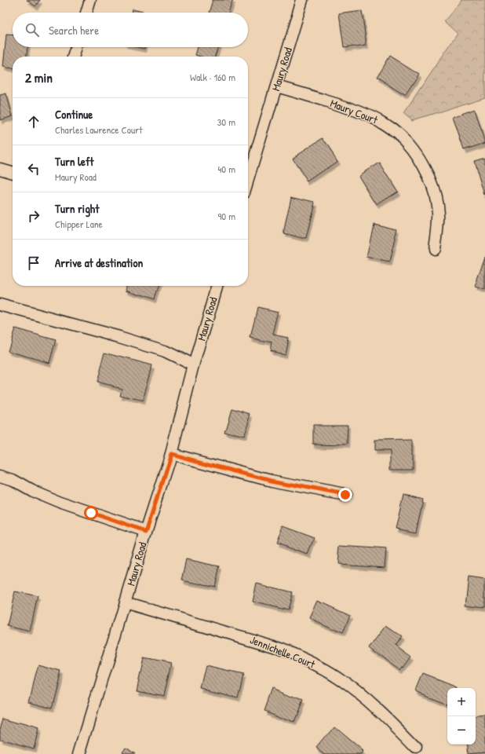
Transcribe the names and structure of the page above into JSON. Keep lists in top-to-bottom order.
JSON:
{
  "streets": {
    "street": ["Maury Road", "Maury Court", "Jennichelle Court"]
  },
  "crossings": [
    ["Maury Road", "Maury Court"],
    ["Maury Road", "Jennichelle Court"]
  ],
  "page": {
    "search": "Search here",
    "heading": ["2 min", "Walk · 160 m"],
    "list": [
      ["Continue", "Charles Lawrence Court", "30 m"],
      ["Turn left", "Maury Road", "40 m"],
      ["Turn right", "Chipper Lane", "90 m"],
      "Arrive at destination"
    ],
    "map_buttons": ["+", "−"]
  }
}
